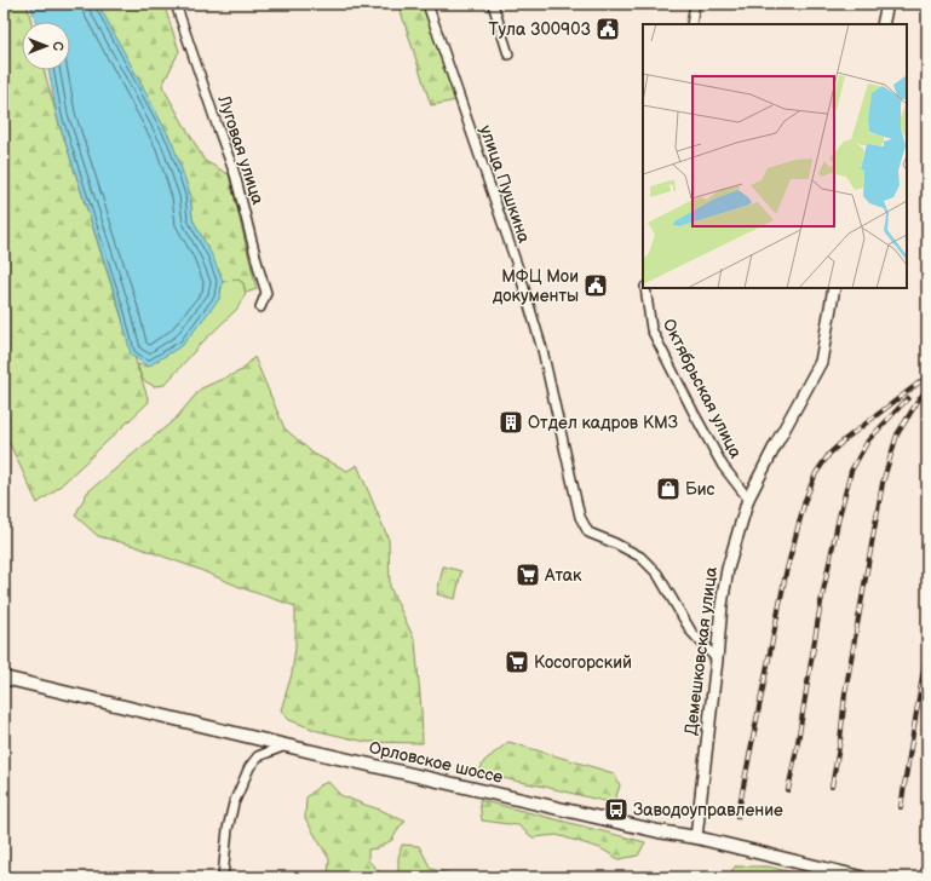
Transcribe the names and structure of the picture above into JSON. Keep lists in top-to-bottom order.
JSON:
{
  "streets": {
    "main road": ["Орловское шоссе"],
    "street": [
      "Луговая улица",
      "улица Пушкина",
      "Октябрьская улица",
      "Демешковская улица"
    ]
  },
  "crossings": [
    ["улица Пушкина", "Демешковская улица"],
    ["Октябрьская улица", "Демешковская улица"],
    ["Демешковская улица", "Орловское шоссе"]
  ],
  "places": {
    "public building": ["Тула 300903", "МФЦ Мои документы"],
    "building": ["Отдел кадров КМЗ"],
    "shop": ["Бис"],
    "supermarket": ["Атак", "Косогорский"],
    "bus stop": ["Заводоуправление"]
  },
  "north": "right"
}
